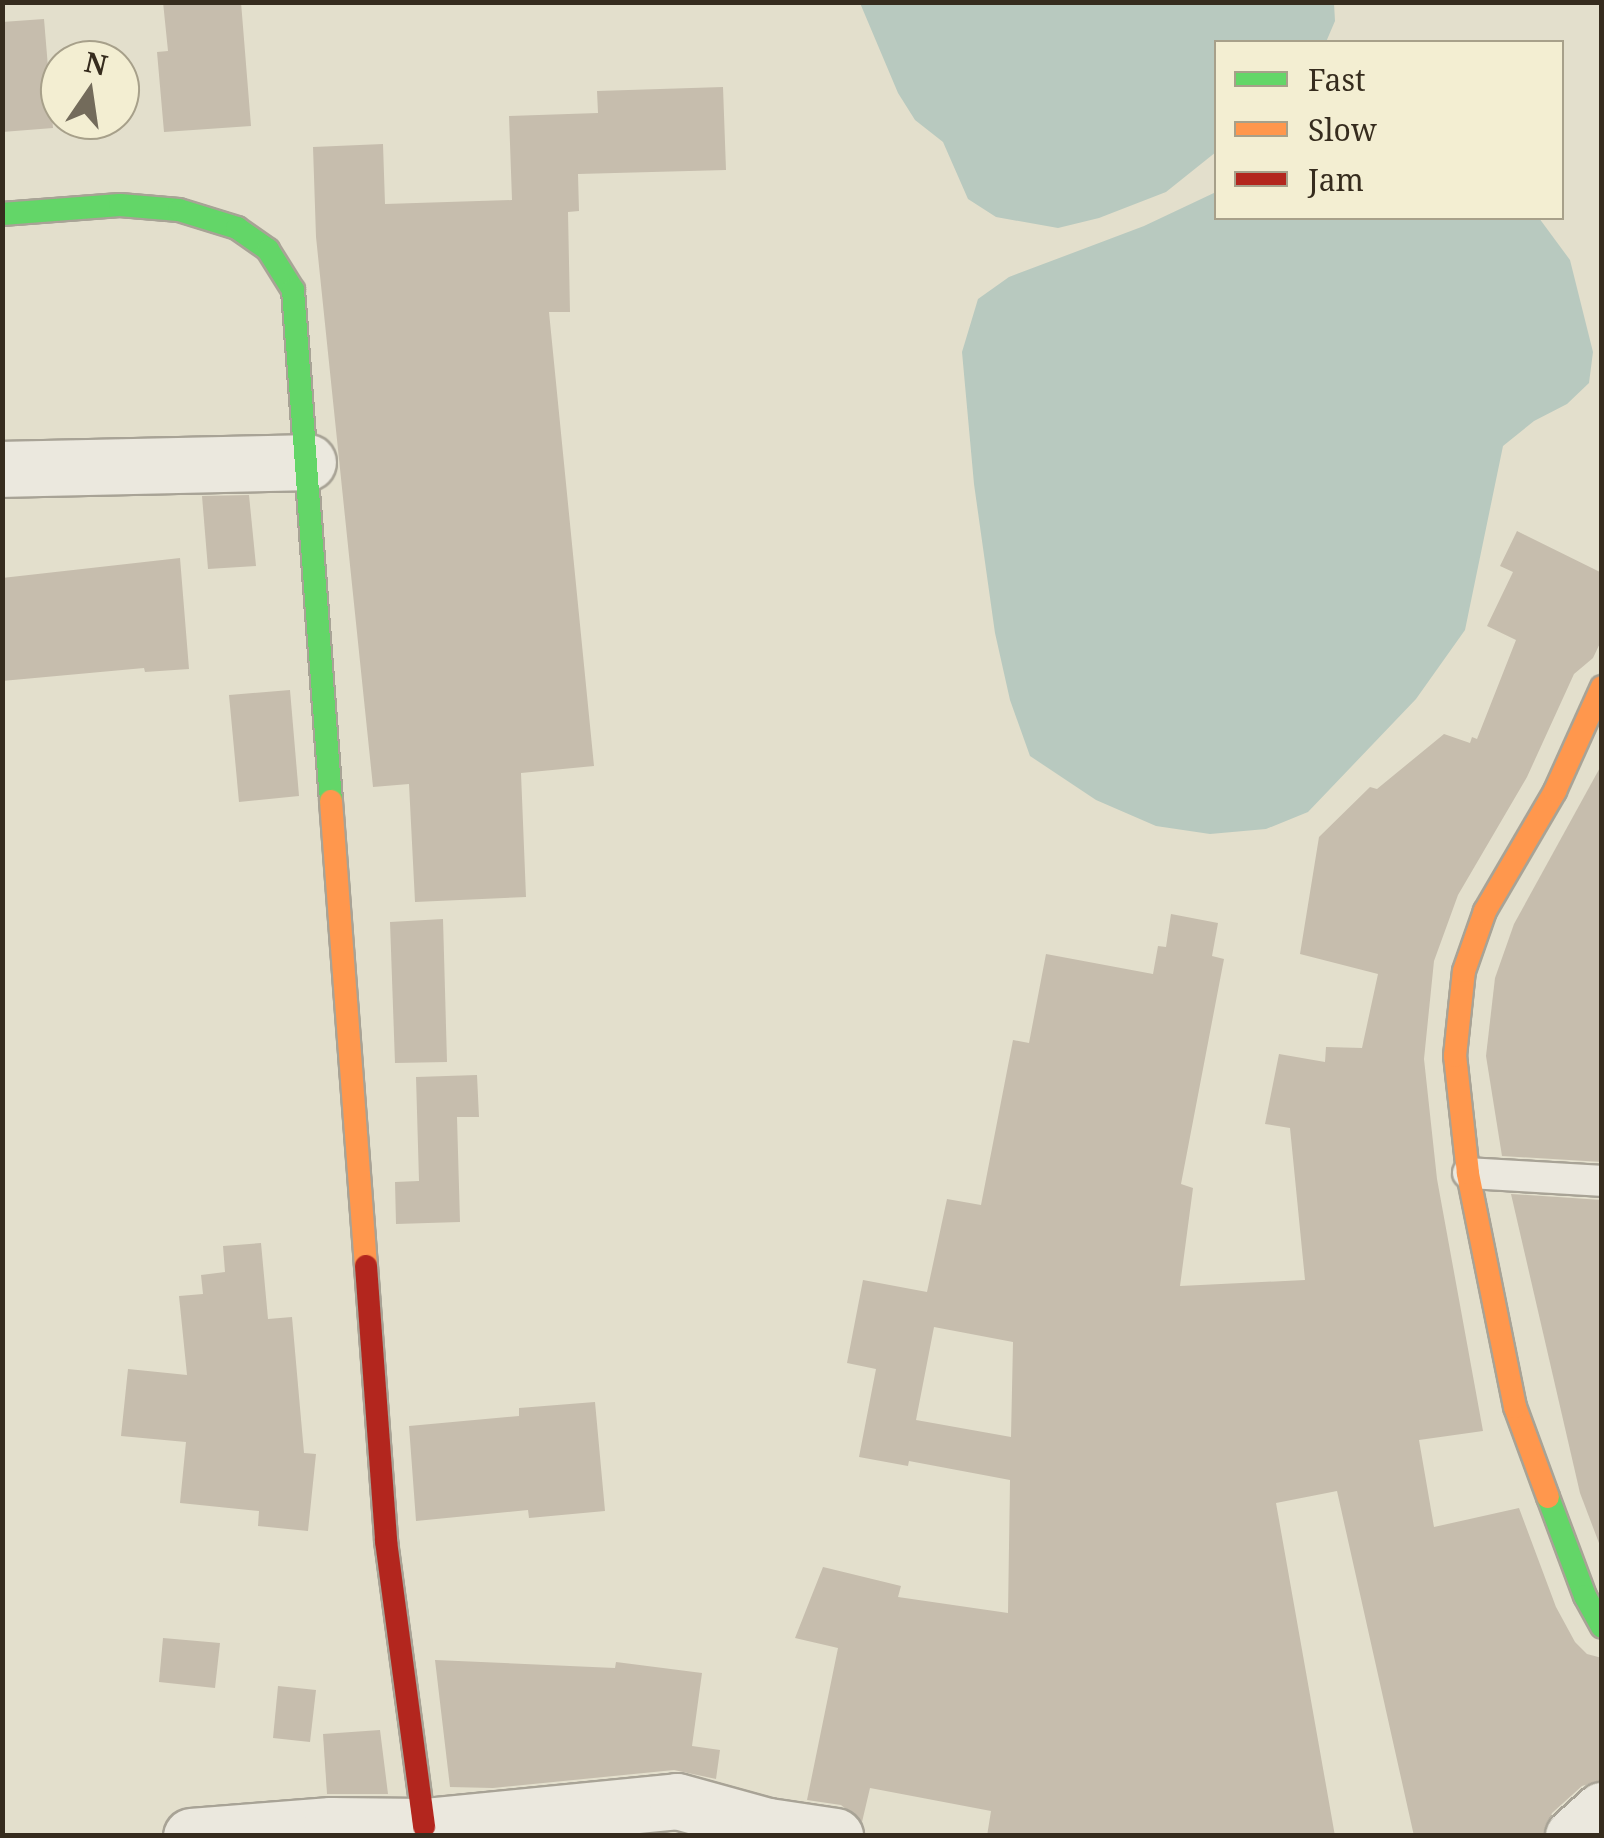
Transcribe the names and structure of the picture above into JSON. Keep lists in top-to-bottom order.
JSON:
{
  "legend": ["Fast", "Slow", "Jam"],
  "north": "top"
}
